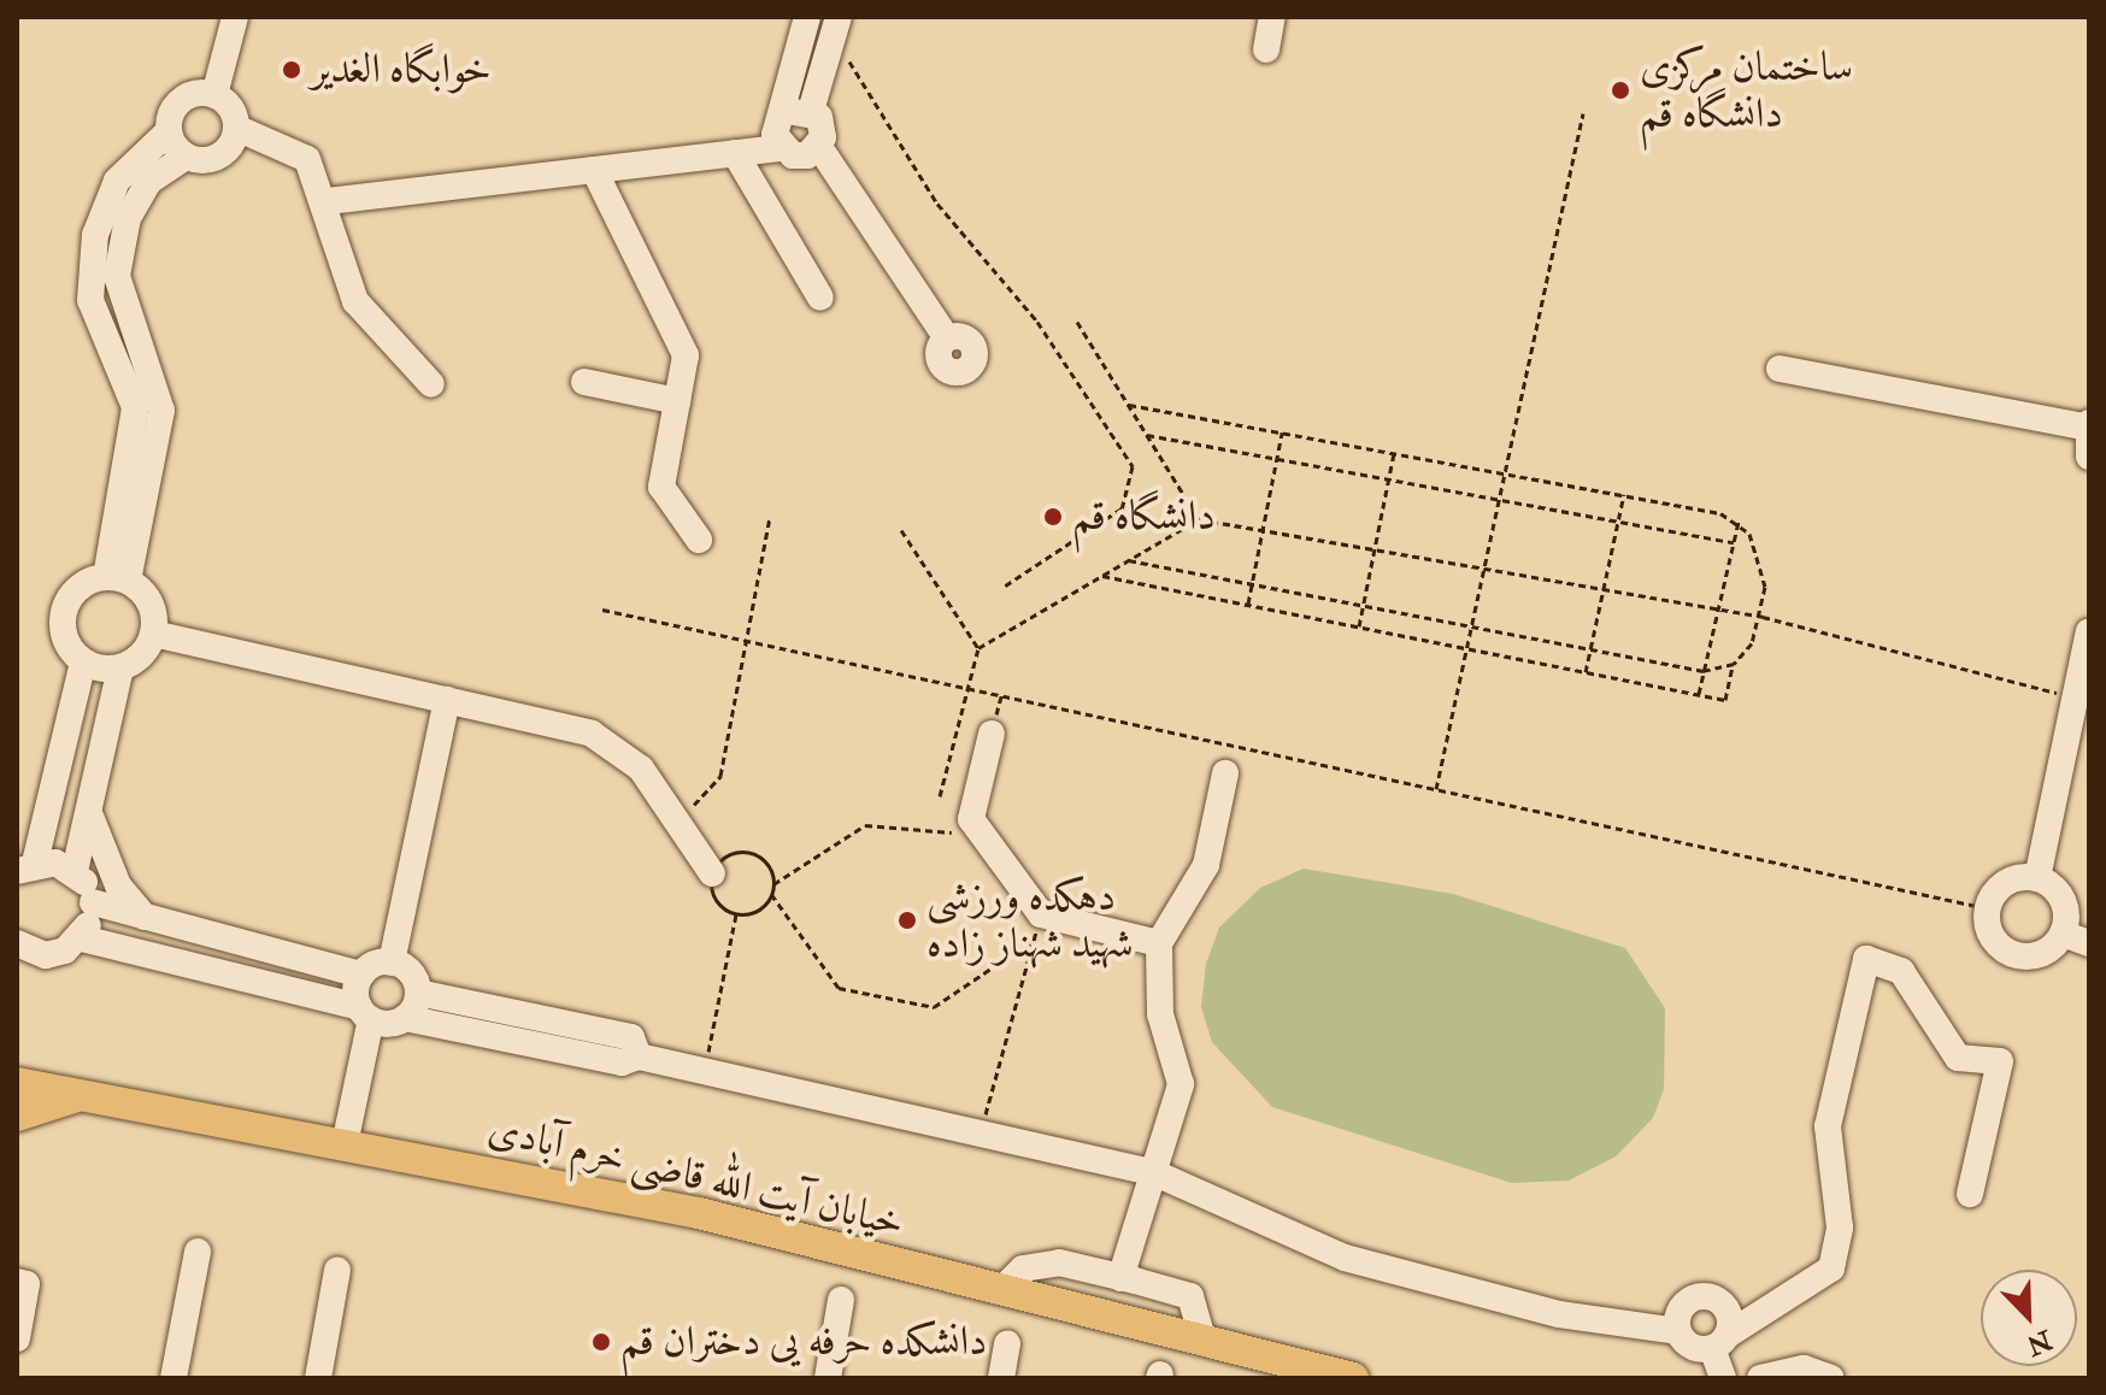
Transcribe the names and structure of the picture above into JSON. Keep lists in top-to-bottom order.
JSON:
{
  "streets": {
    "main road": ["خیابان آیت الله قاضی خرم آبادی"]
  },
  "places": [
    "خوابگاه الغدیر",
    "ساختمان مرکزی دانشگاه قم",
    "دانشگاه قم",
    "دهکده ورزشی شهید شهناز زاده",
    "دانشکده حرفه یی دختران قم"
  ],
  "north": "bottom right"
}
